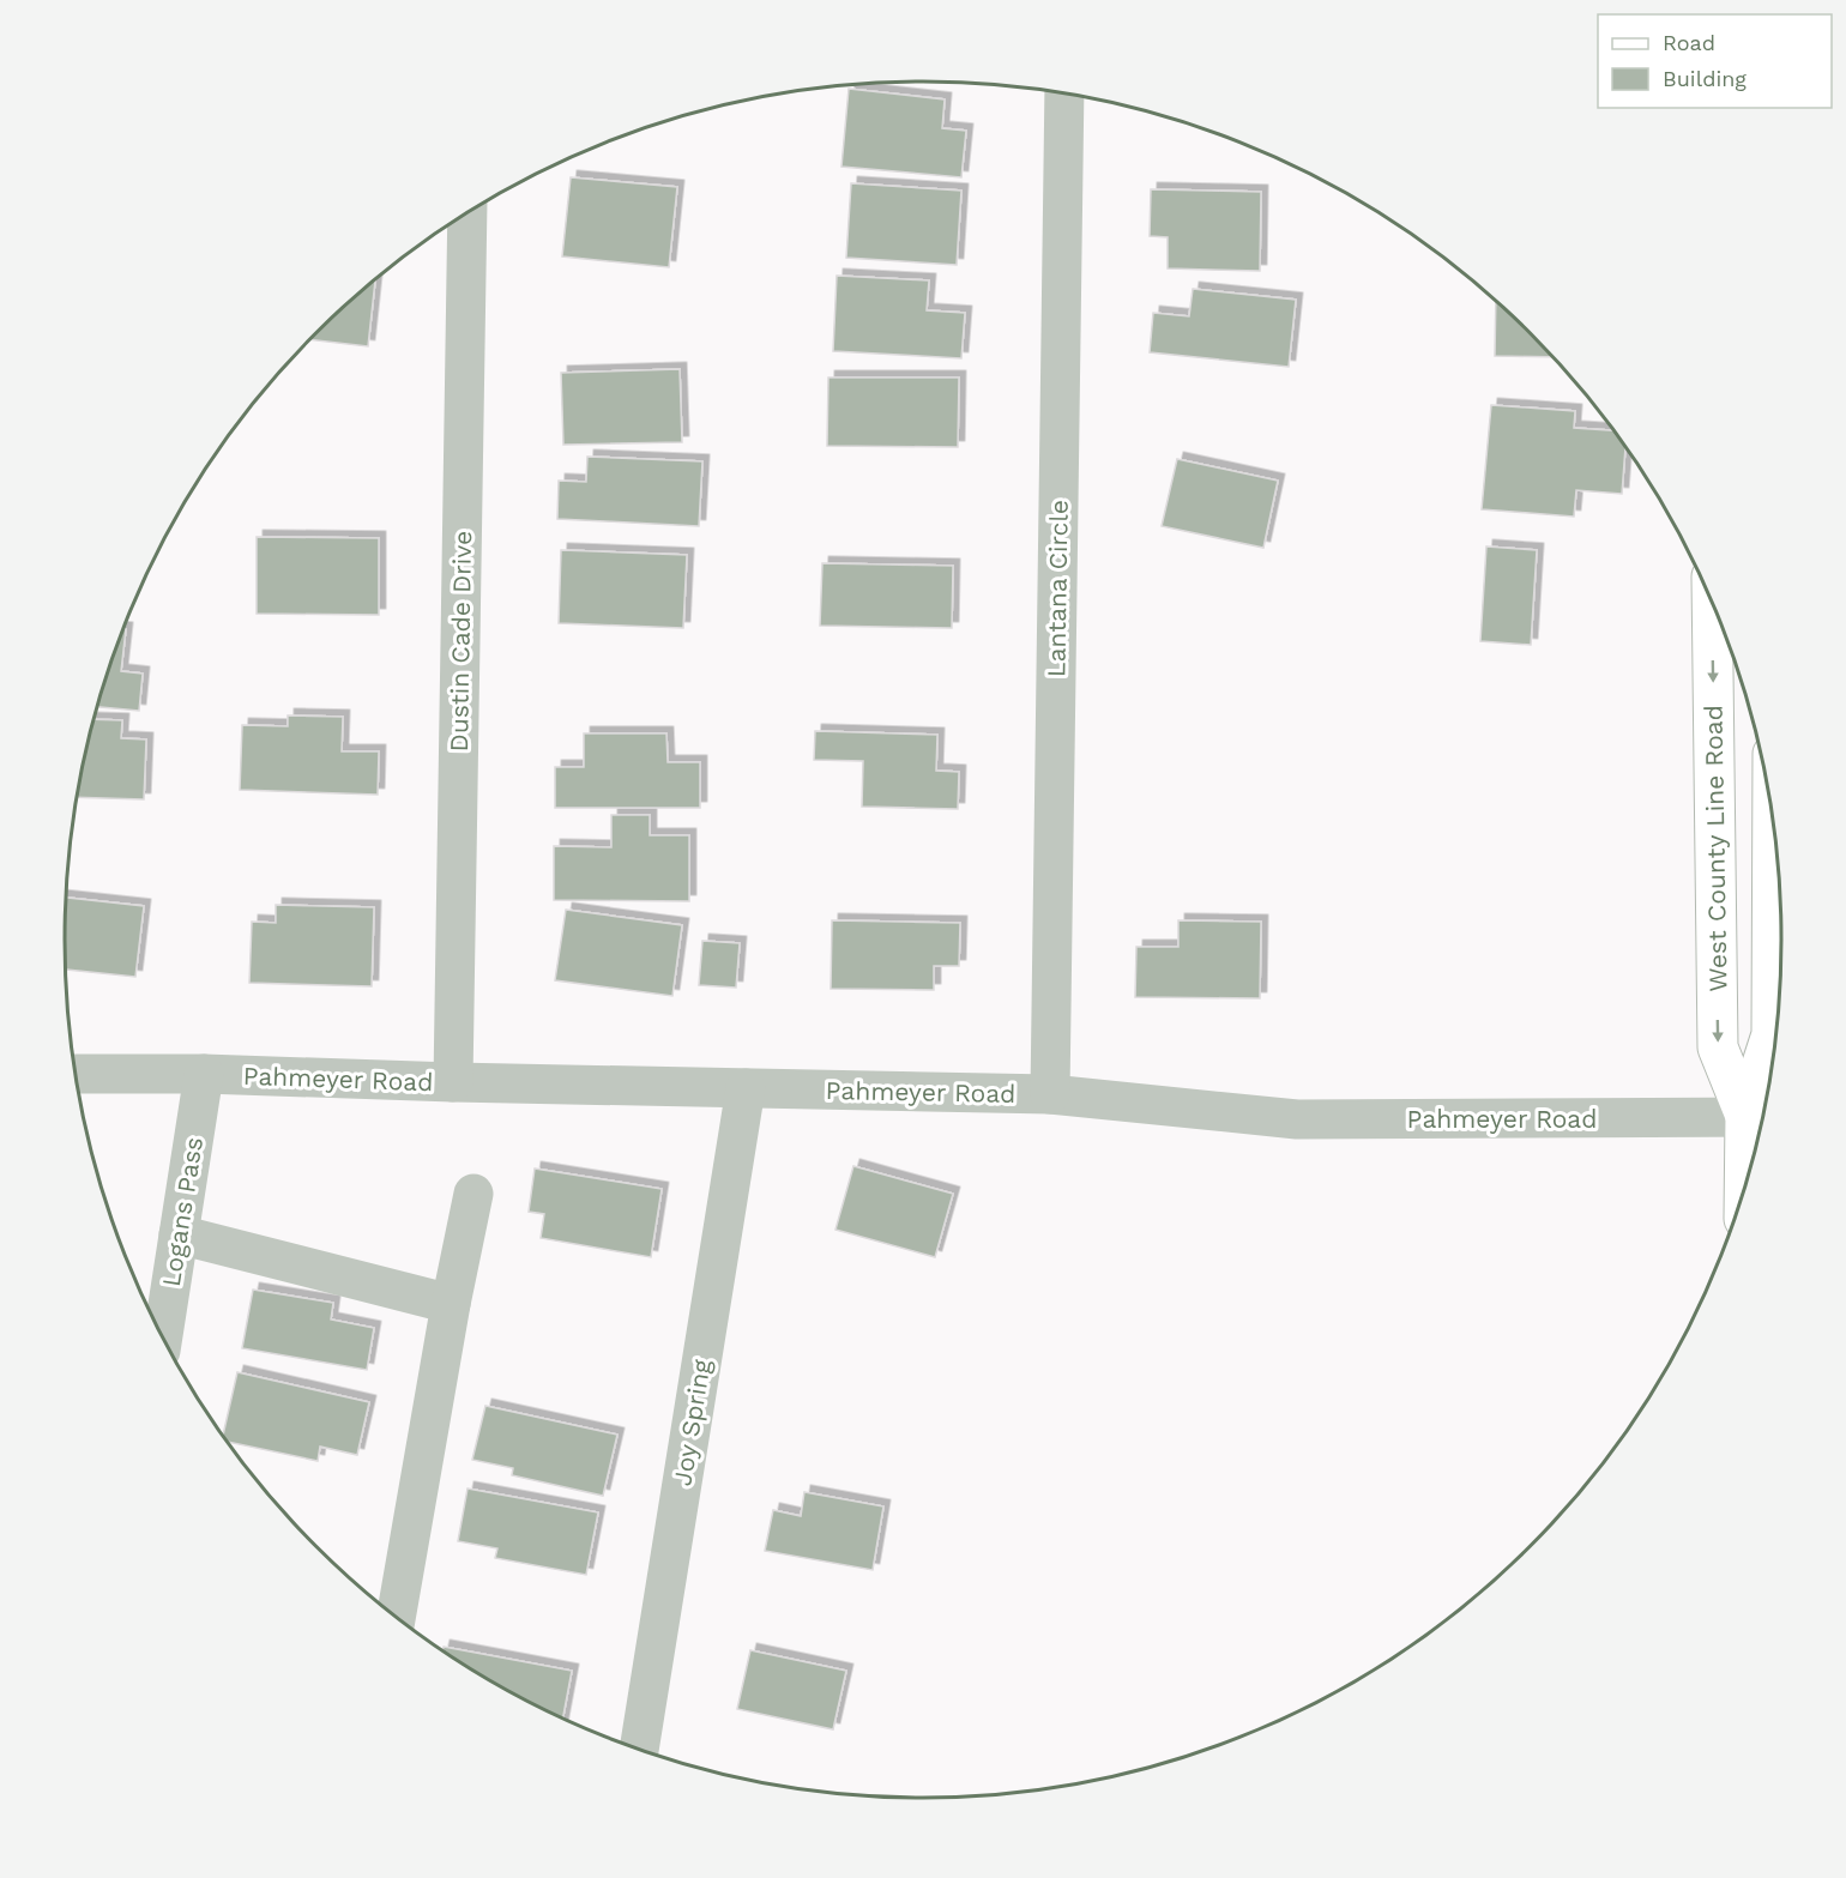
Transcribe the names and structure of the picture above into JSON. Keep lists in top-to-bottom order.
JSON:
{
  "streets": {
    "main road": ["West County Line Road"],
    "street": [
      "Lantana Circle",
      "Dustin Cade Drive",
      "Pahmeyer Road",
      "Logans Pass",
      "Joy Spring"
    ]
  },
  "crossings": [
    ["Lantana Circle", "Pahmeyer Road"],
    ["Dustin Cade Drive", "Pahmeyer Road"],
    ["West County Line Road", "Pahmeyer Road"],
    ["Pahmeyer Road", "Logans Pass"],
    ["Pahmeyer Road", "Joy Spring"]
  ],
  "legend": ["Road", "Building"]
}
